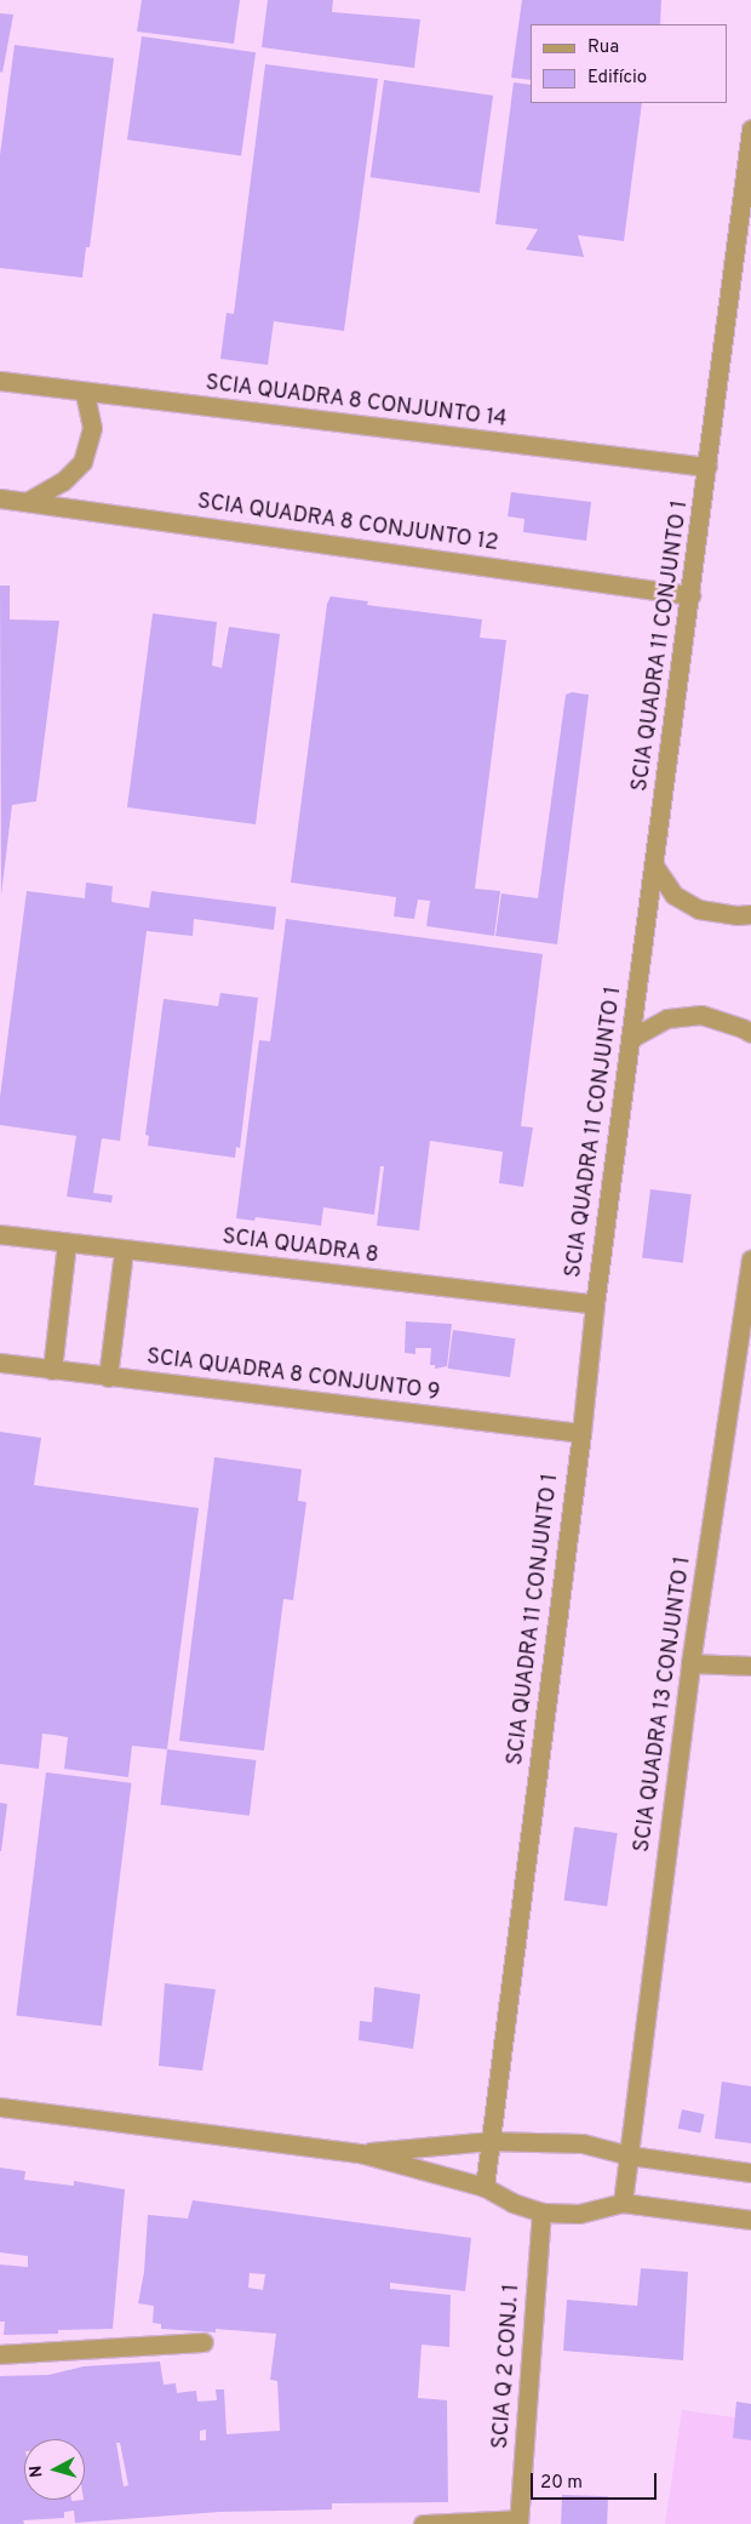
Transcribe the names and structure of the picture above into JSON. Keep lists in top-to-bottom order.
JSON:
{
  "streets": {
    "street": [
      "SCIA QUADRA 8 CONJUNTO 14",
      "SCIA QUADRA 8 CONJUNTO 12",
      "SCIA QUADRA 11 CONJUNTO 1",
      "SCIA QUADRA 8",
      "SCIA QUADRA 8 CONJUNTO 9",
      "SCIA QUADRA 13 CONJUNTO 1",
      "SCIA Q 2 CONJ. 1"
    ]
  },
  "crossings": [
    ["SCIA QUADRA 8 CONJUNTO 14", "SCIA QUADRA 11 CONJUNTO 1"],
    ["SCIA QUADRA 8 CONJUNTO 12", "SCIA QUADRA 11 CONJUNTO 1"],
    ["SCIA QUADRA 11 CONJUNTO 1", "SCIA QUADRA 8"],
    ["SCIA QUADRA 11 CONJUNTO 1", "SCIA QUADRA 8 CONJUNTO 9"]
  ],
  "legend": ["Rua", "Edifício"],
  "scale_bar": "20 m",
  "north": "left"
}
